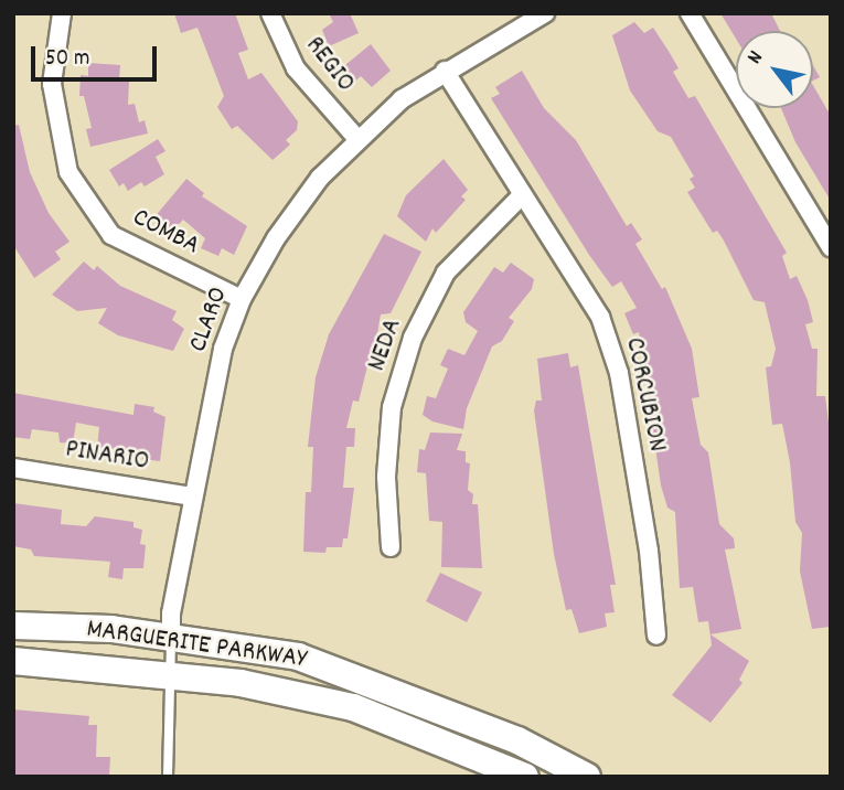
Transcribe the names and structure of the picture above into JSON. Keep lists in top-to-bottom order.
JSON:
{
  "streets": {
    "main road": ["MARGUERITE PARKWAY"],
    "street": [
      "REGIO",
      "COMBA",
      "CLARO",
      "NEDA",
      "CORCUBION",
      "PINARIO"
    ]
  },
  "crossings": [
    ["REGIO", "CLARO"],
    ["COMBA", "CLARO"],
    ["CLARO", "CORCUBION"],
    ["CLARO", "PINARIO"],
    ["CLARO", "MARGUERITE PARKWAY"],
    ["NEDA", "CORCUBION"]
  ],
  "scale_bar": "50 m",
  "north": "top left"
}
